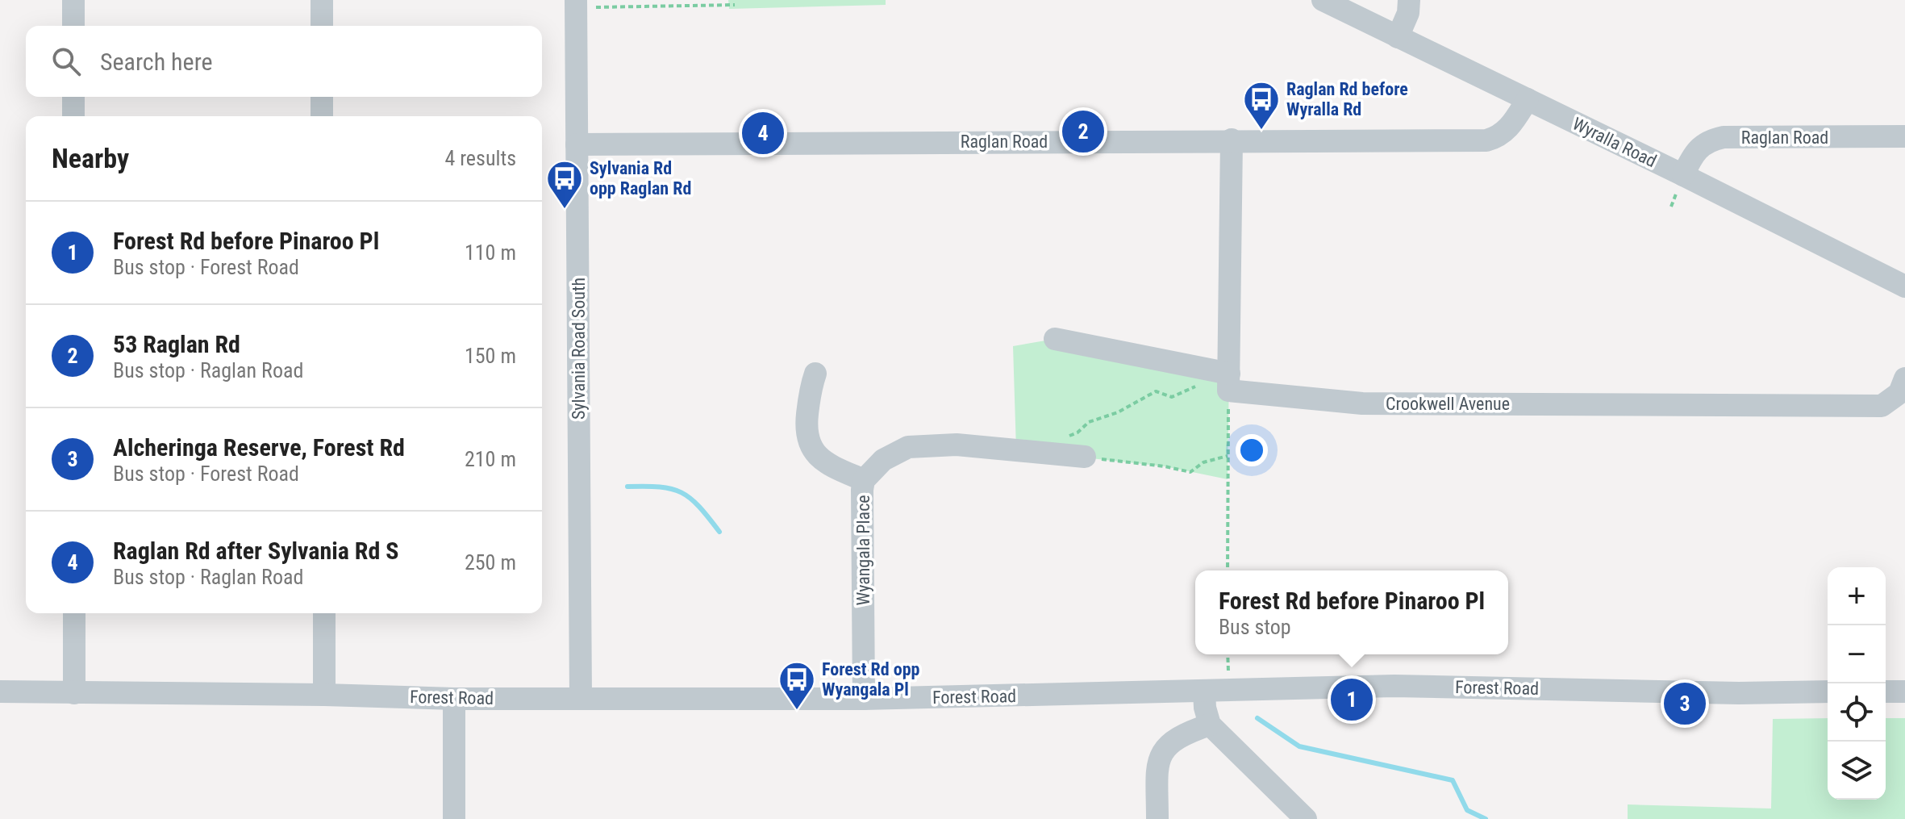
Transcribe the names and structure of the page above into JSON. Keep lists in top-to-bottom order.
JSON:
{
  "streets": {
    "street": [
      "Raglan Road",
      "Wyralla Road",
      "Sylvania Road South",
      "Crookwell Avenue",
      "Wyangala Place",
      "Forest Road"
    ]
  },
  "crossings": [
    ["Raglan Road", "Wyralla Road"],
    ["Raglan Road", "Sylvania Road South"],
    ["Sylvania Road South", "Forest Road"],
    ["Wyangala Place", "Forest Road"]
  ],
  "places": {
    "bus stop": ["Raglan Rd before Wyralla Rd", "Sylvania Rd opp Raglan Rd", "Forest Rd opp Wyangala Pl"]
  },
  "page": {
    "search": "Search here",
    "pins": [
      "2",
      "4",
      "1",
      "3"
    ],
    "heading": ["Nearby", "4 results"],
    "list": [
      {
        "mark": "1",
        "name": "Forest Rd before Pinaroo Pl",
        "note": "Bus stop · Forest Road",
        "value": "110 m"
      },
      {
        "mark": "2",
        "name": "53 Raglan Rd",
        "note": "Bus stop · Raglan Road",
        "value": "150 m"
      },
      {
        "mark": "3",
        "name": "Alcheringa Reserve, Forest Rd",
        "note": "Bus stop · Forest Road",
        "value": "210 m"
      },
      {
        "mark": "4",
        "name": "Raglan Rd after Sylvania Rd S",
        "note": "Bus stop · Raglan Road",
        "value": "250 m"
      }
    ],
    "map_buttons": ["+", "−"],
    "popup": ["Forest Rd before Pinaroo Pl", "Bus stop"]
  }
}
